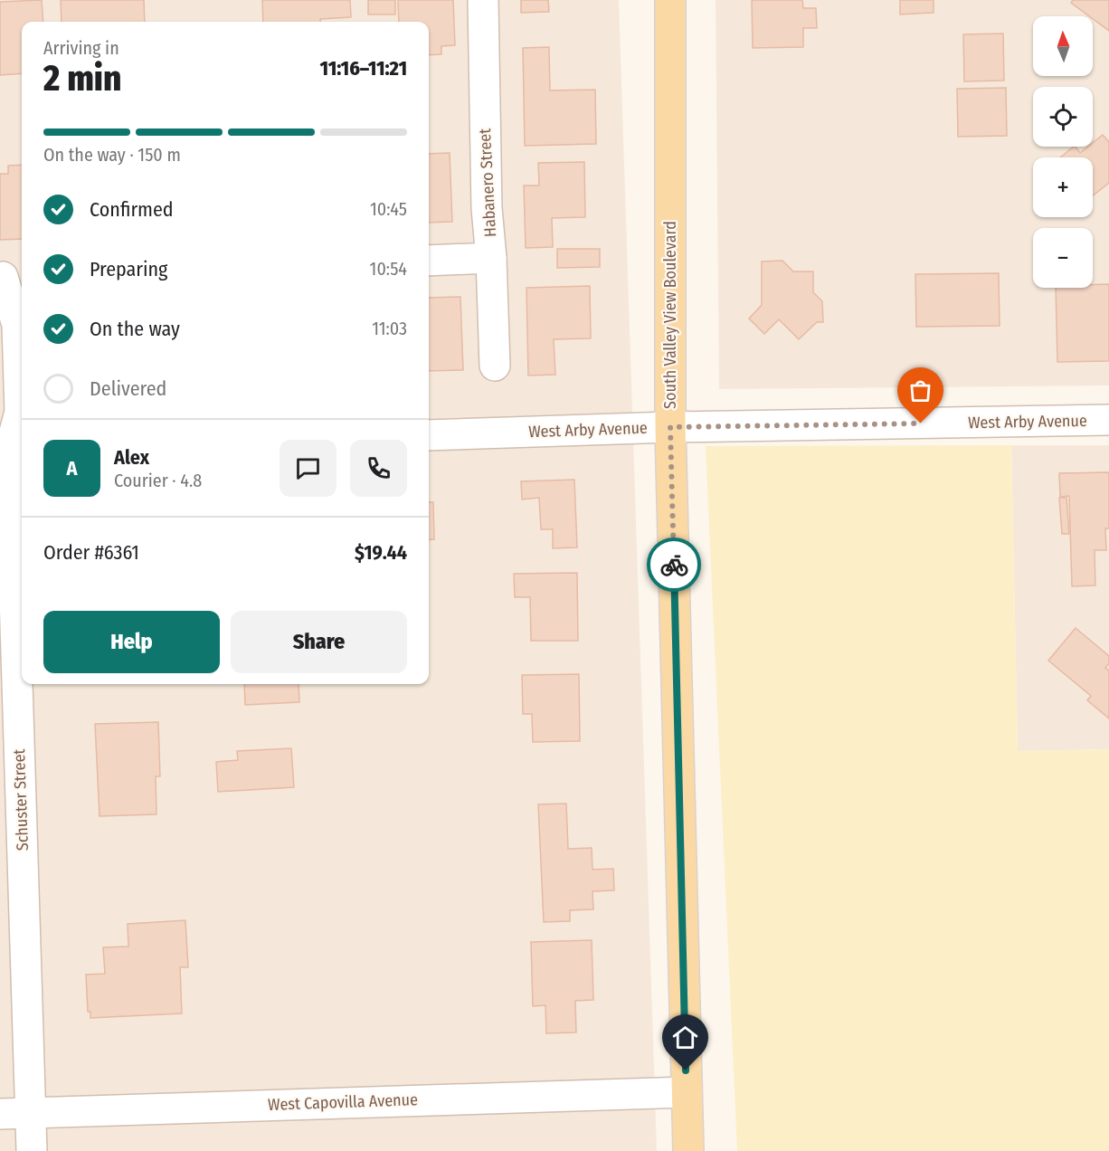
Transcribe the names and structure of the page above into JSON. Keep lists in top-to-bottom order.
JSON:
{
  "streets": {
    "main road": ["South Valley View Boulevard"],
    "street": [
      "Habanero Street",
      "West Arby Avenue",
      "Schuster Street",
      "West Capovilla Avenue"
    ]
  },
  "crossings": [
    ["South Valley View Boulevard", "West Arby Avenue"],
    ["South Valley View Boulevard", "West Capovilla Avenue"],
    ["Schuster Street", "West Capovilla Avenue"]
  ],
  "north": "top",
  "page": {
    "map_buttons": ["+", "−"],
    "heading": ["2 min", "Arriving in", "11:16–11:21"],
    "panel": [
      "Alex",
      "Courier · 4.8",
      "Order #6361",
      "$19.44"
    ],
    "bar": "On the way · 150 m",
    "list": [
      ["Confirmed", "10:45"],
      ["Preparing", "10:54"],
      ["On the way", "11:03"],
      "Delivered"
    ],
    "round": "A",
    "buttons": ["Help", "Share"]
  }
}
